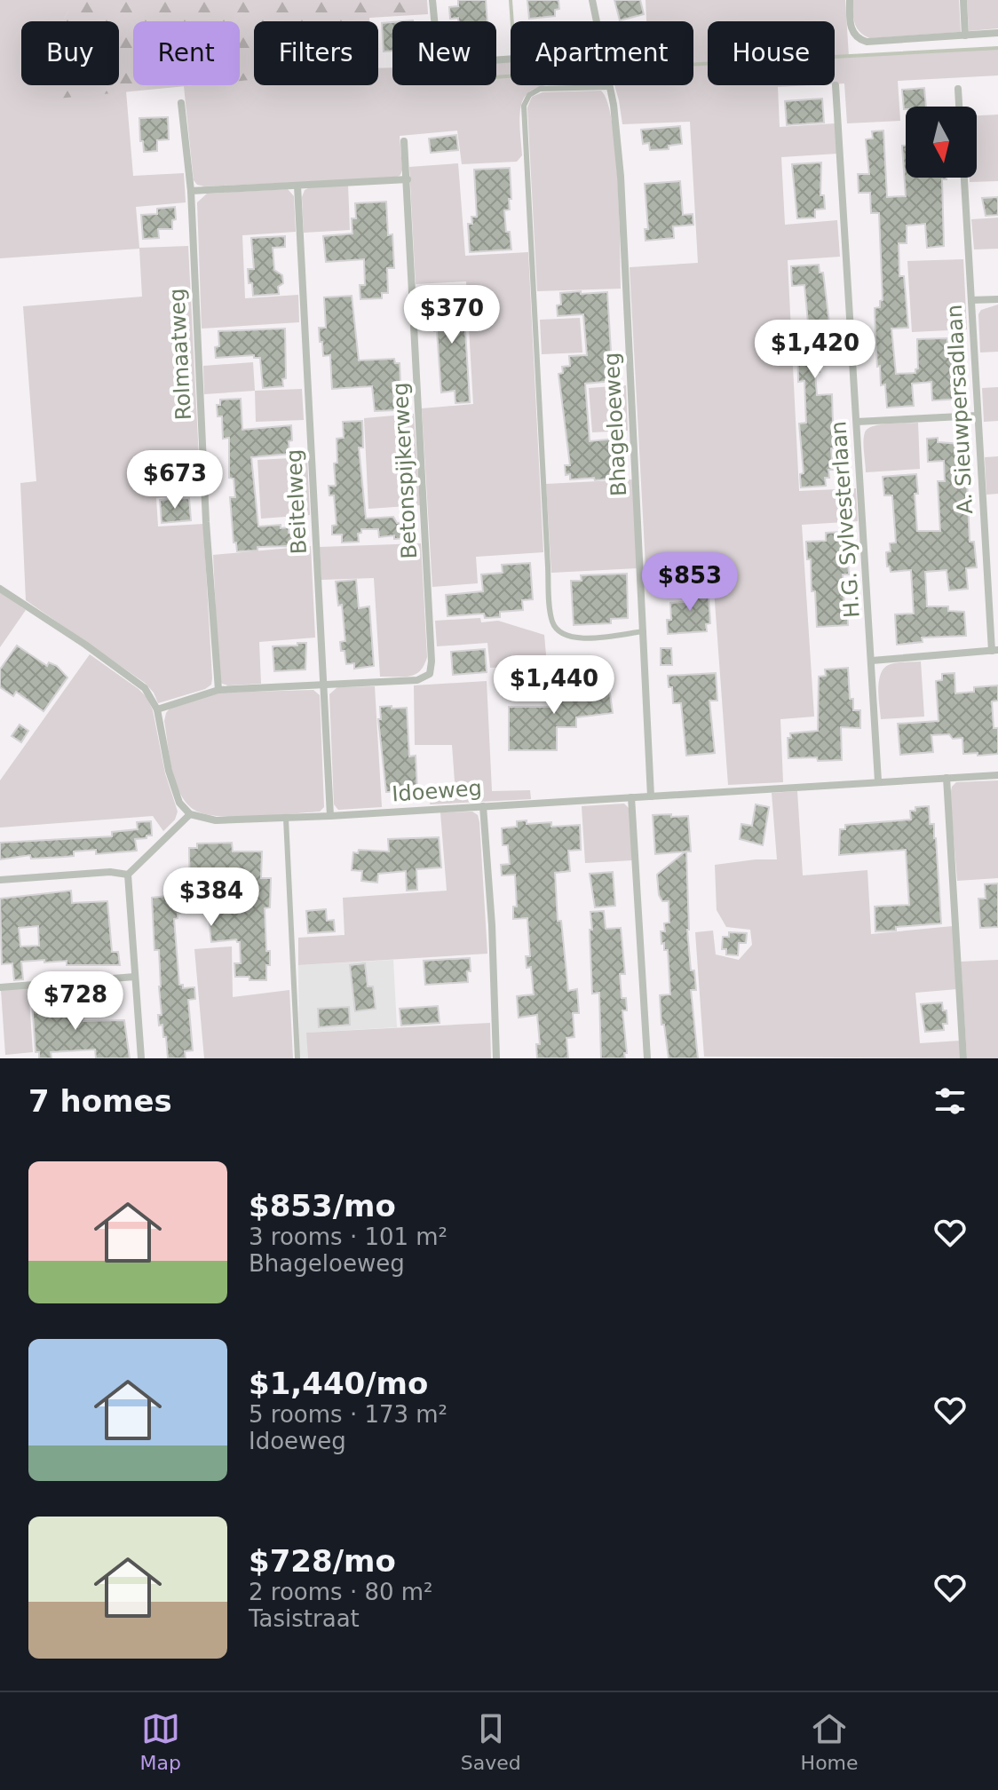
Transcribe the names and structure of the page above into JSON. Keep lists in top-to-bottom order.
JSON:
{
  "streets": {
    "street": [
      "Rolmaatweg",
      "A. Sieuwpersadlaan",
      "Bhageloeweg",
      "Betonspijkerweg",
      "Beitelweg",
      "H.G. Sylvesterlaan",
      "Idoeweg"
    ]
  },
  "crossings": [
    ["Bhageloeweg", "Idoeweg"],
    ["Betonspijkerweg", "Beitelweg"],
    ["Beitelweg", "Idoeweg"],
    ["H.G. Sylvesterlaan", "Idoeweg"]
  ],
  "north": "bottom",
  "page": {
    "chip": [
      "Buy",
      "Rent",
      "Filters",
      "New",
      "Apartment",
      "House"
    ],
    "price": [
      "$370",
      "$1,420",
      "$673",
      "$853",
      "$1,440",
      "$384",
      "$728"
    ],
    "heading": "7 homes",
    "list": [
      {
        "name": "$853/mo",
        "note": "3 rooms · 101 m² · Bhageloeweg"
      },
      {
        "name": "$1,440/mo",
        "note": "5 rooms · 173 m² · Idoeweg"
      },
      {
        "name": "$728/mo",
        "note": "2 rooms · 80 m² · Tasistraat"
      }
    ],
    "tabs": ["Map", "Saved", "Home"]
  }
}
